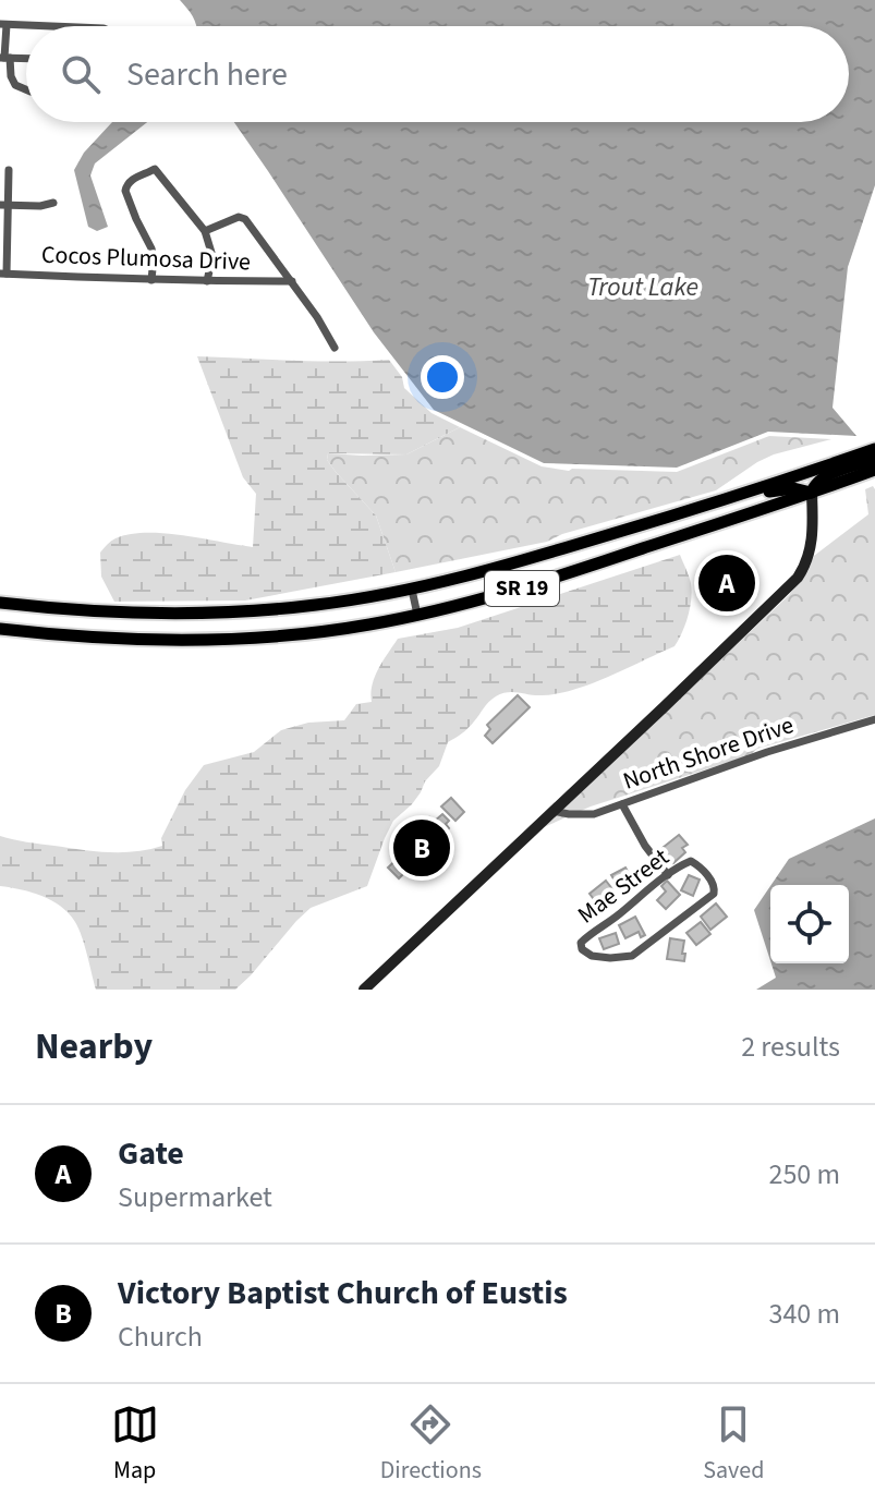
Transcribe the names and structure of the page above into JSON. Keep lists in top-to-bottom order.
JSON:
{
  "streets": {
    "main road": ["SR 19"],
    "street": ["Cocos Plumosa Drive", "North Shore Drive", "Mae Street"]
  },
  "water": ["Trout Lake"],
  "page": {
    "search": "Search here",
    "pins": ["A", "B"],
    "heading": ["Nearby", "2 results"],
    "list": [
      {
        "mark": "A",
        "name": "Gate",
        "note": "Supermarket",
        "value": "250 m"
      },
      {
        "mark": "B",
        "name": "Victory Baptist Church of Eustis",
        "note": "Church",
        "value": "340 m"
      }
    ],
    "nav": ["Map", "Directions", "Saved"]
  }
}
